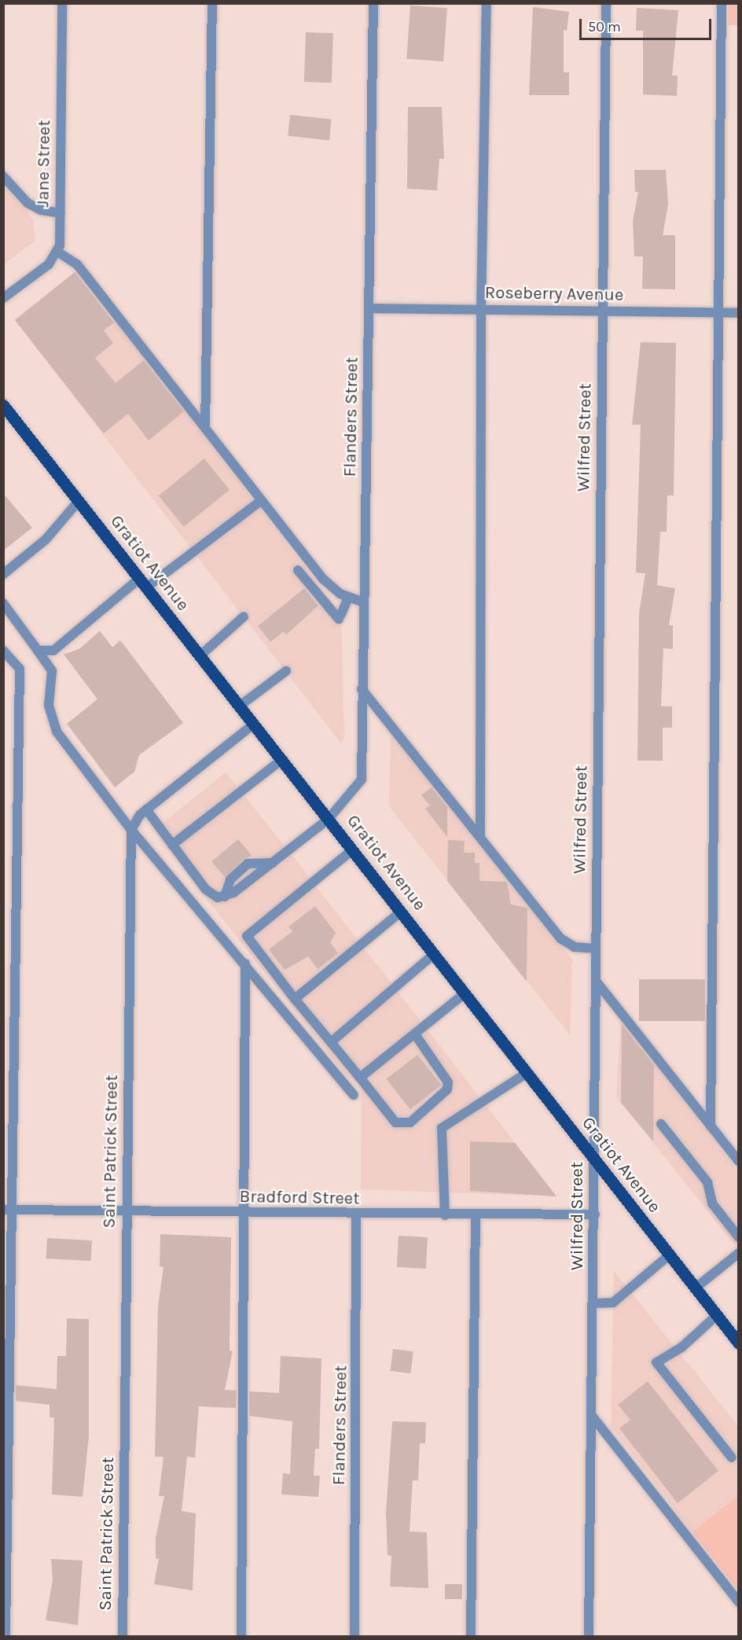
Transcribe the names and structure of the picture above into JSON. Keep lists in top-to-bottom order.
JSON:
{
  "streets": {
    "main road": ["Gratiot Avenue"],
    "street": [
      "Jane Street",
      "Roseberry Avenue",
      "Flanders Street",
      "Wilfred Street",
      "Saint Patrick Street",
      "Bradford Street"
    ]
  },
  "crossings": [
    ["Roseberry Avenue", "Flanders Street"],
    ["Roseberry Avenue", "Wilfred Street"],
    ["Flanders Street", "Gratiot Avenue"],
    ["Flanders Street", "Bradford Street"],
    ["Wilfred Street", "Gratiot Avenue"],
    ["Wilfred Street", "Bradford Street"],
    ["Saint Patrick Street", "Bradford Street"]
  ],
  "scale_bar": "50 m"
}
